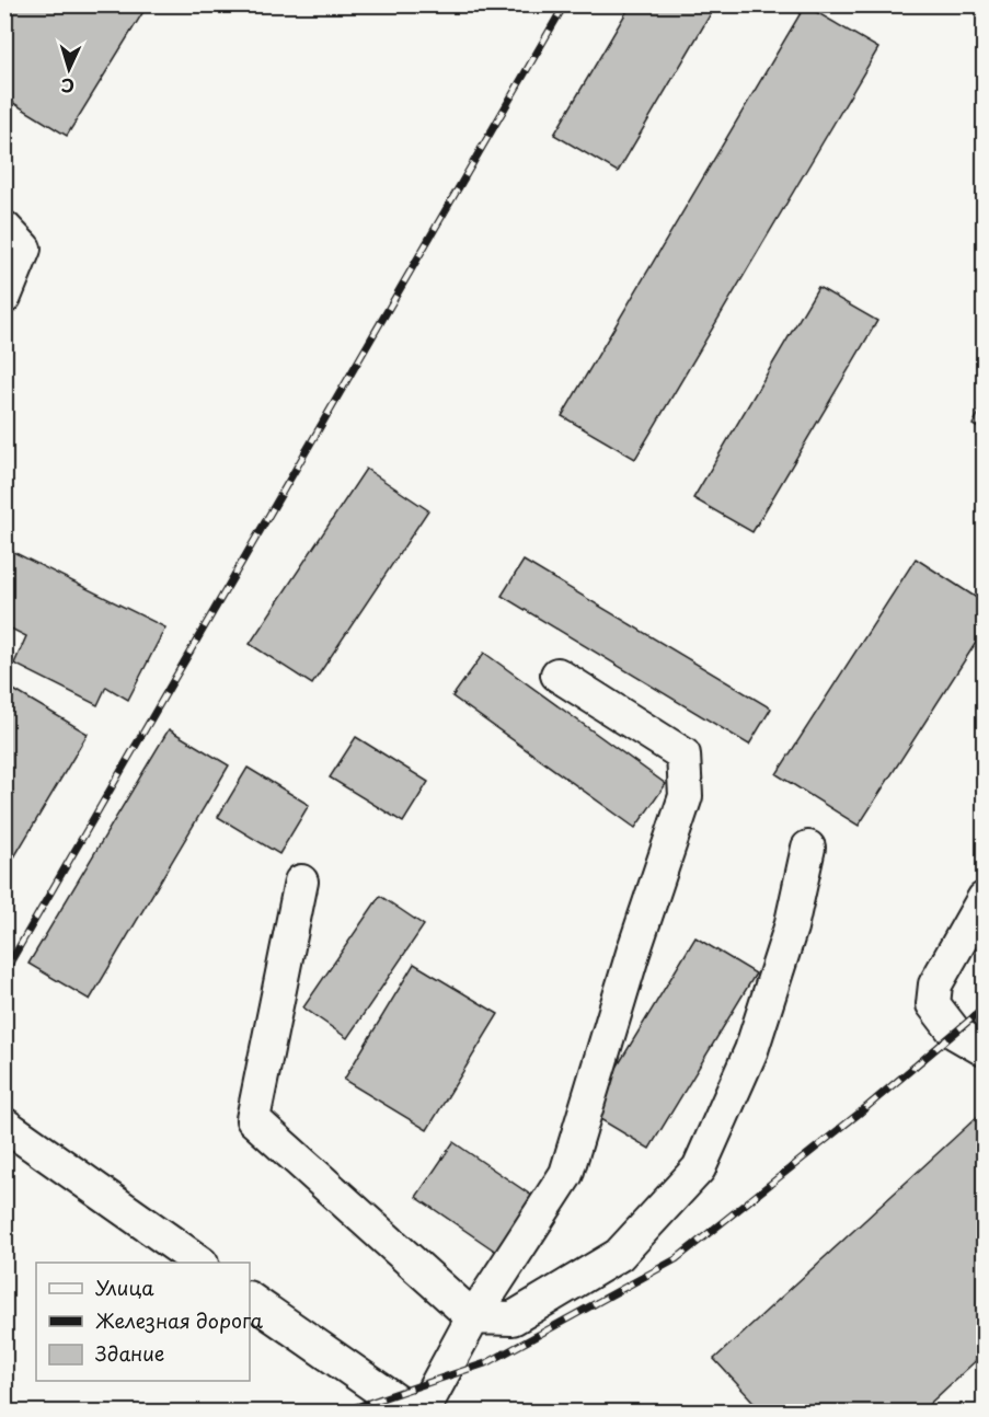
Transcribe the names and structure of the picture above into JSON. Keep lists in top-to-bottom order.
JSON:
{
  "legend": ["Улица", "Железная дорога", "Здание"],
  "north": "bottom"
}
